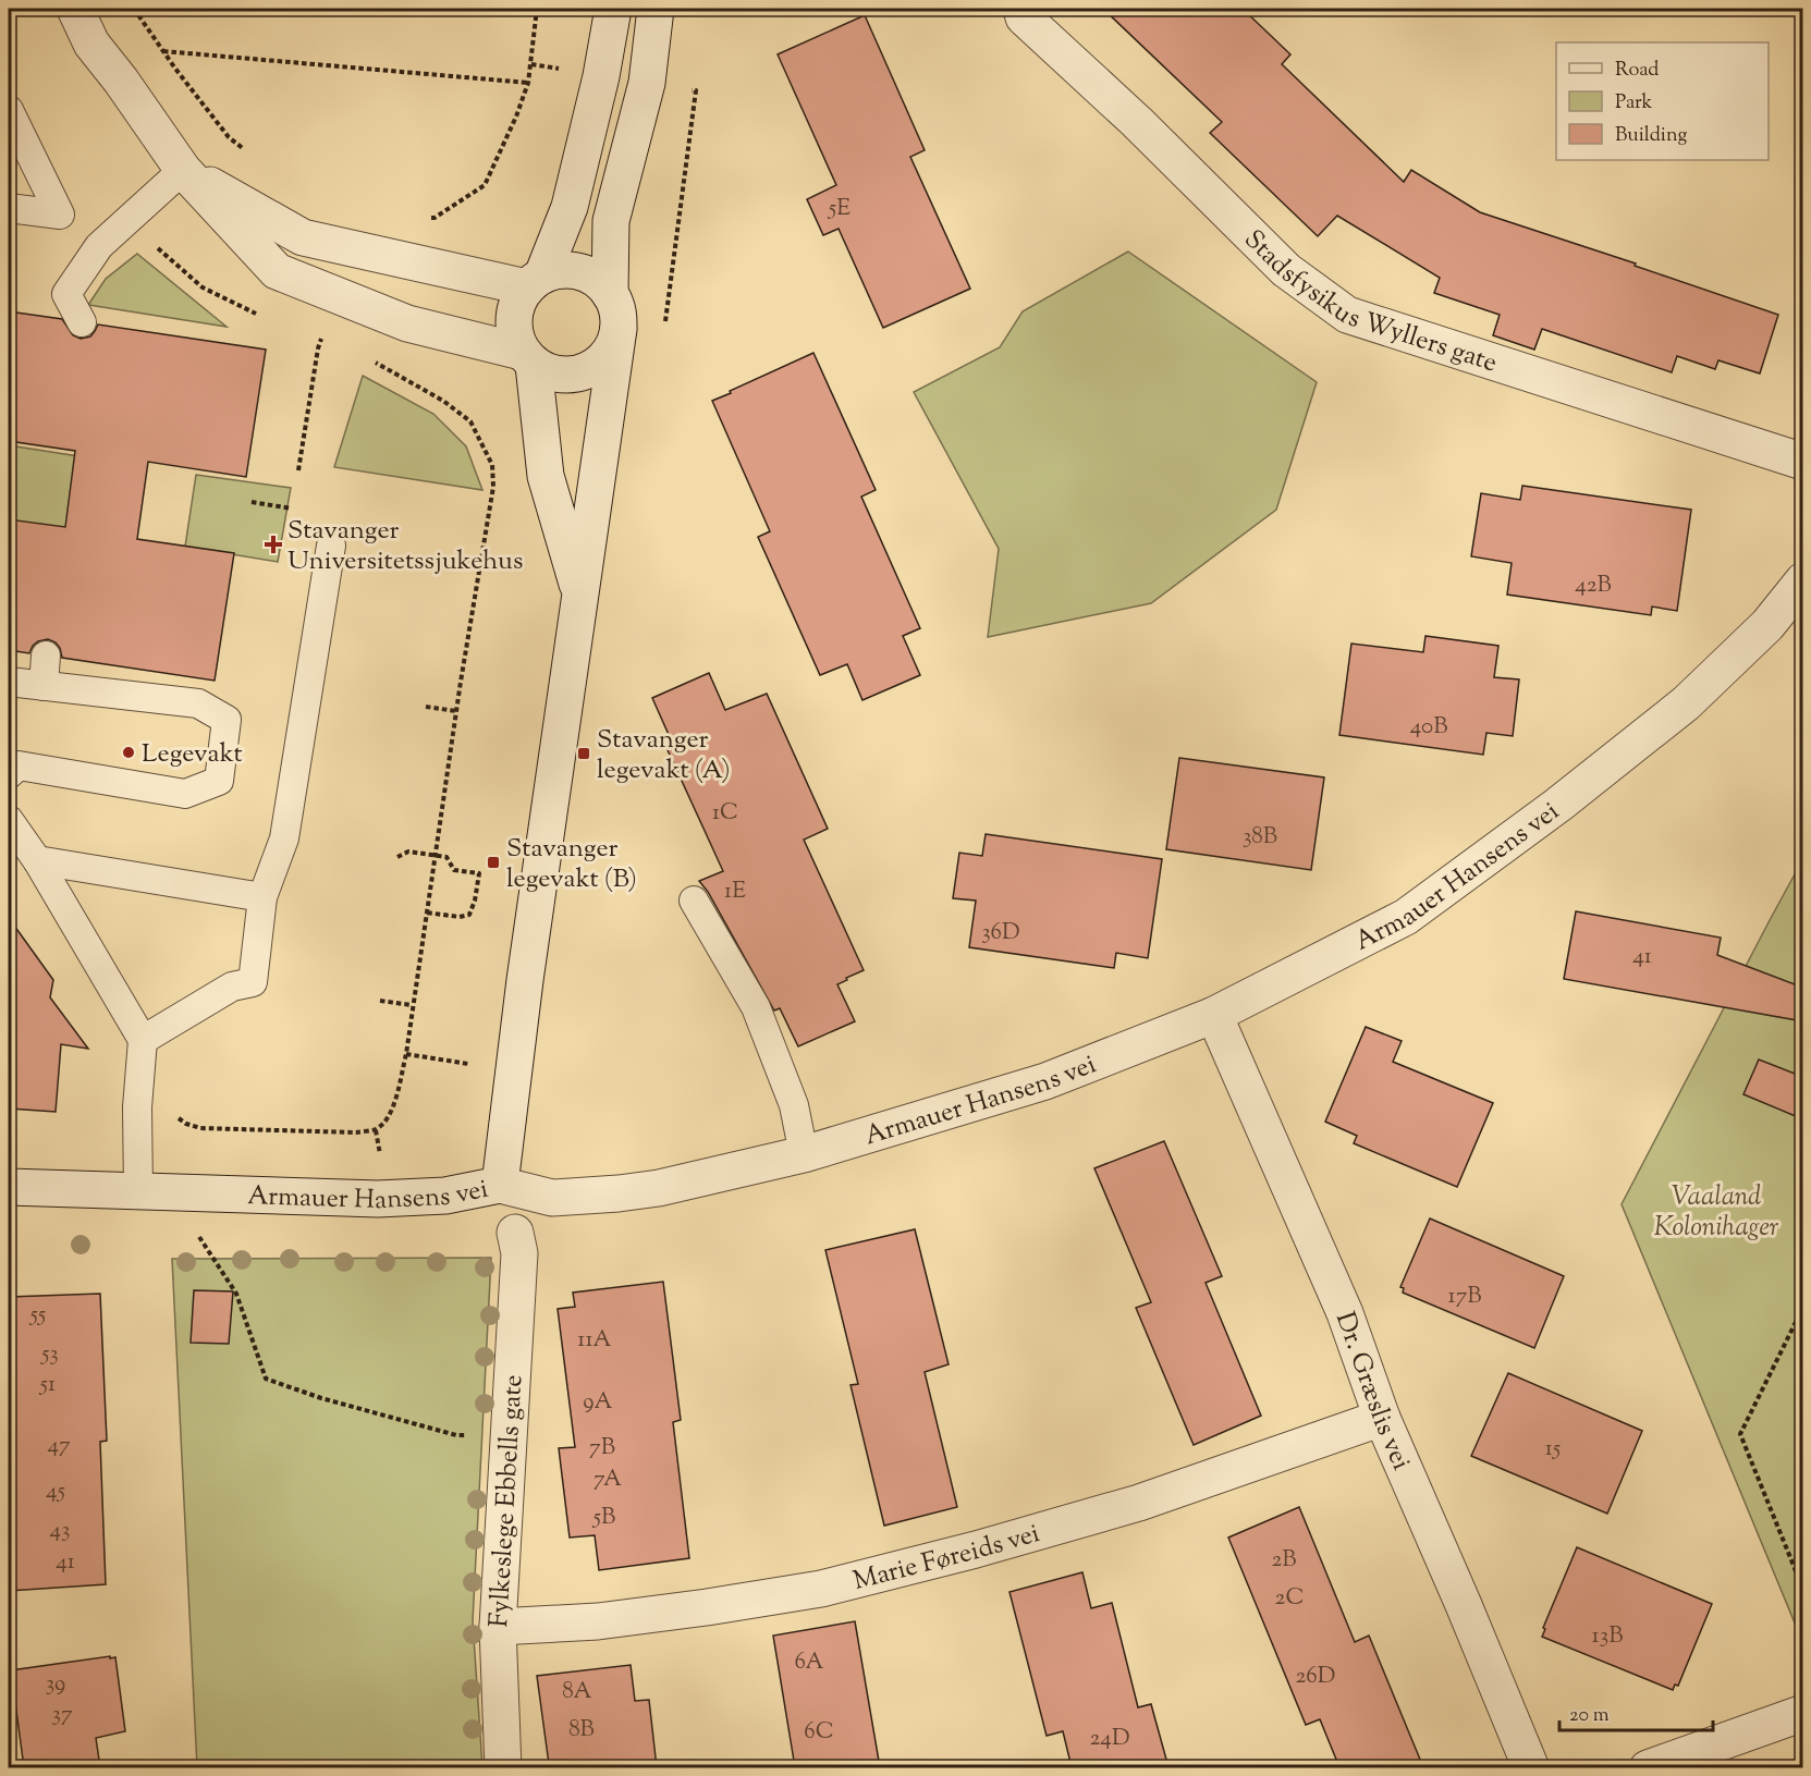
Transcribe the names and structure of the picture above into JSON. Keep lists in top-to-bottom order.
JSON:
{
  "streets": {
    "street": [
      "Stadsfysikus Wyllers gate",
      "Armauer Hansens vei",
      "Dr. Græslis vei",
      "Fylkeslege Ebbells gate",
      "Marie Føreids vei"
    ]
  },
  "crossings": [
    ["Armauer Hansens vei", "Dr. Græslis vei"],
    ["Dr. Græslis vei", "Marie Føreids vei"],
    ["Fylkeslege Ebbells gate", "Marie Føreids vei"]
  ],
  "parks": ["Vaaland Kolonihager"],
  "places": {
    "health": ["Stavanger Universitetssjukehus"],
    "other": ["Legevakt"],
    "transit": ["Stavanger legevakt (A)", "Stavanger legevakt (B)"]
  },
  "house_numbers": [
    "5E",
    "42B",
    "40B",
    "1C",
    "38B",
    "1E",
    "36D",
    "41",
    "17B",
    "55",
    "11A",
    "53",
    "51",
    "9A",
    "47",
    "7B",
    "15",
    "7A",
    "45",
    "5B",
    "43",
    "2B",
    "41",
    "2C",
    "13B",
    "6A",
    "26D",
    "39",
    "8A",
    "37",
    "8B",
    "6C",
    "24D"
  ],
  "legend": ["Road", "Park", "Building"],
  "scale_bar": "20 m"
}
